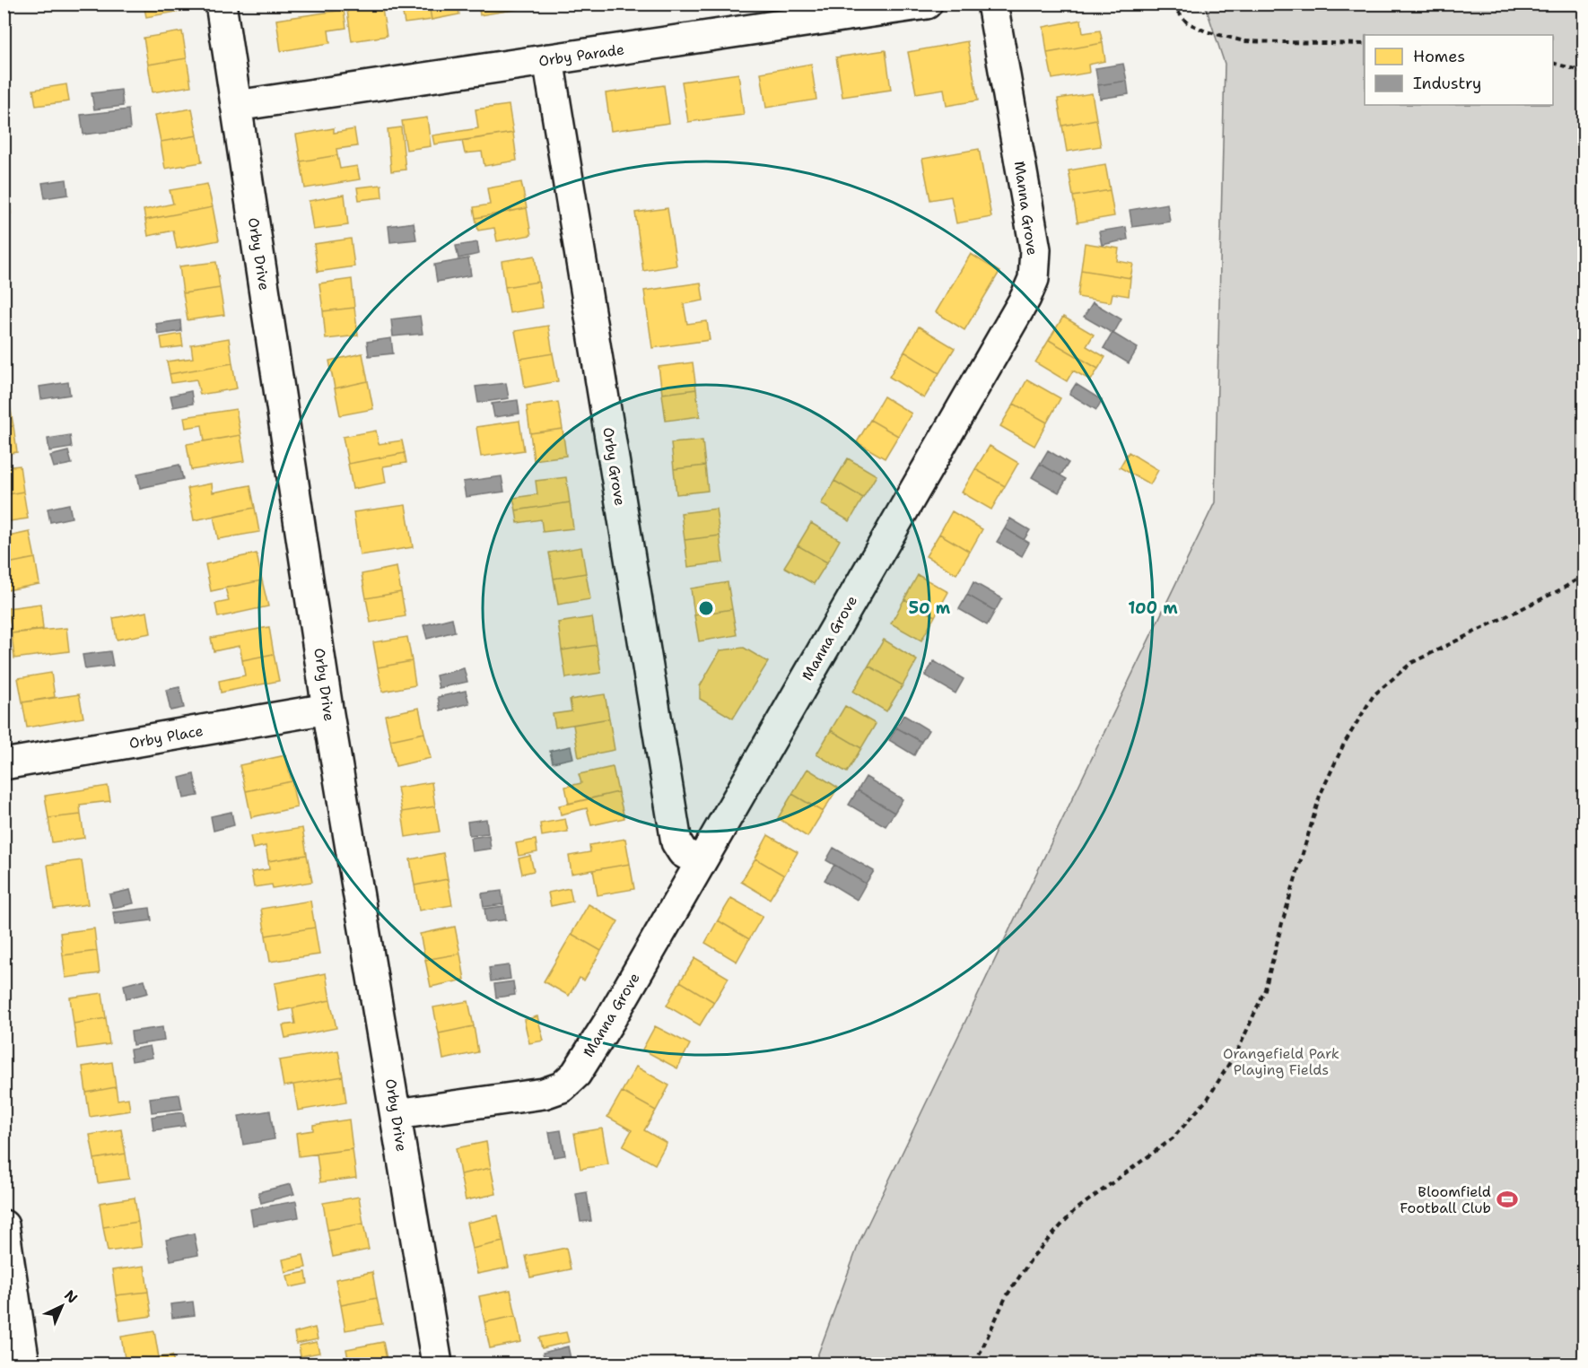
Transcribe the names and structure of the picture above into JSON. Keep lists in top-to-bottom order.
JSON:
{
  "streets": {
    "street": [
      "Orby Parade",
      "Manna Grove",
      "Orby Drive",
      "Orby Grove",
      "Orby Place"
    ]
  },
  "crossings": [
    ["Orby Parade", "Orby Drive"],
    ["Orby Parade", "Orby Grove"],
    ["Manna Grove", "Orby Drive"],
    ["Manna Grove", "Orby Grove"],
    ["Orby Drive", "Orby Place"]
  ],
  "parks": ["Orangefield Park Playing Fields"],
  "places": {
    "sports": ["Bloomfield Football Club"]
  },
  "legend": ["Homes", "Industry"],
  "north": "top right",
  "rings": ["50 m", "100 m"]
}
